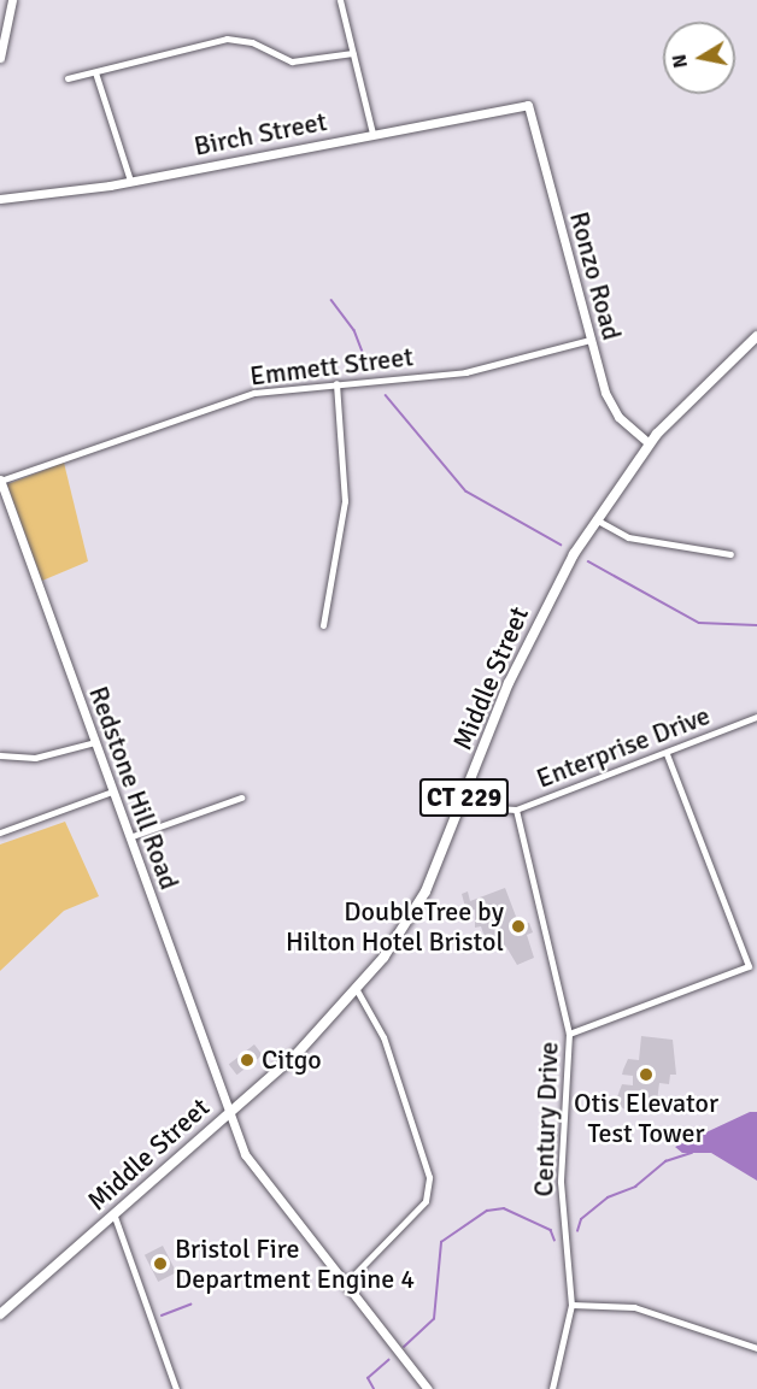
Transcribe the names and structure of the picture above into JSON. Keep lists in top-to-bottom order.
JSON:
{
  "streets": {
    "main road": [
      "Birch Street",
      "Ronzo Road",
      "Middle Street",
      "Redstone Hill Road",
      "CT 229"
    ],
    "street": ["Emmett Street", "Enterprise Drive", "Century Drive"]
  },
  "crossings": [
    ["Birch Street", "Ronzo Road"],
    ["Ronzo Road", "Emmett Street"],
    ["Ronzo Road", "Middle Street"],
    ["Emmett Street", "Redstone Hill Road"],
    ["Middle Street", "Enterprise Drive"],
    ["Middle Street", "Redstone Hill Road"],
    ["Enterprise Drive", "Century Drive"]
  ],
  "places": [
    "DoubleTree by Hilton Hotel Bristol",
    "Citgo",
    "Otis Elevator Test Tower",
    "Bristol Fire Department Engine 4"
  ],
  "north": "left"
}
